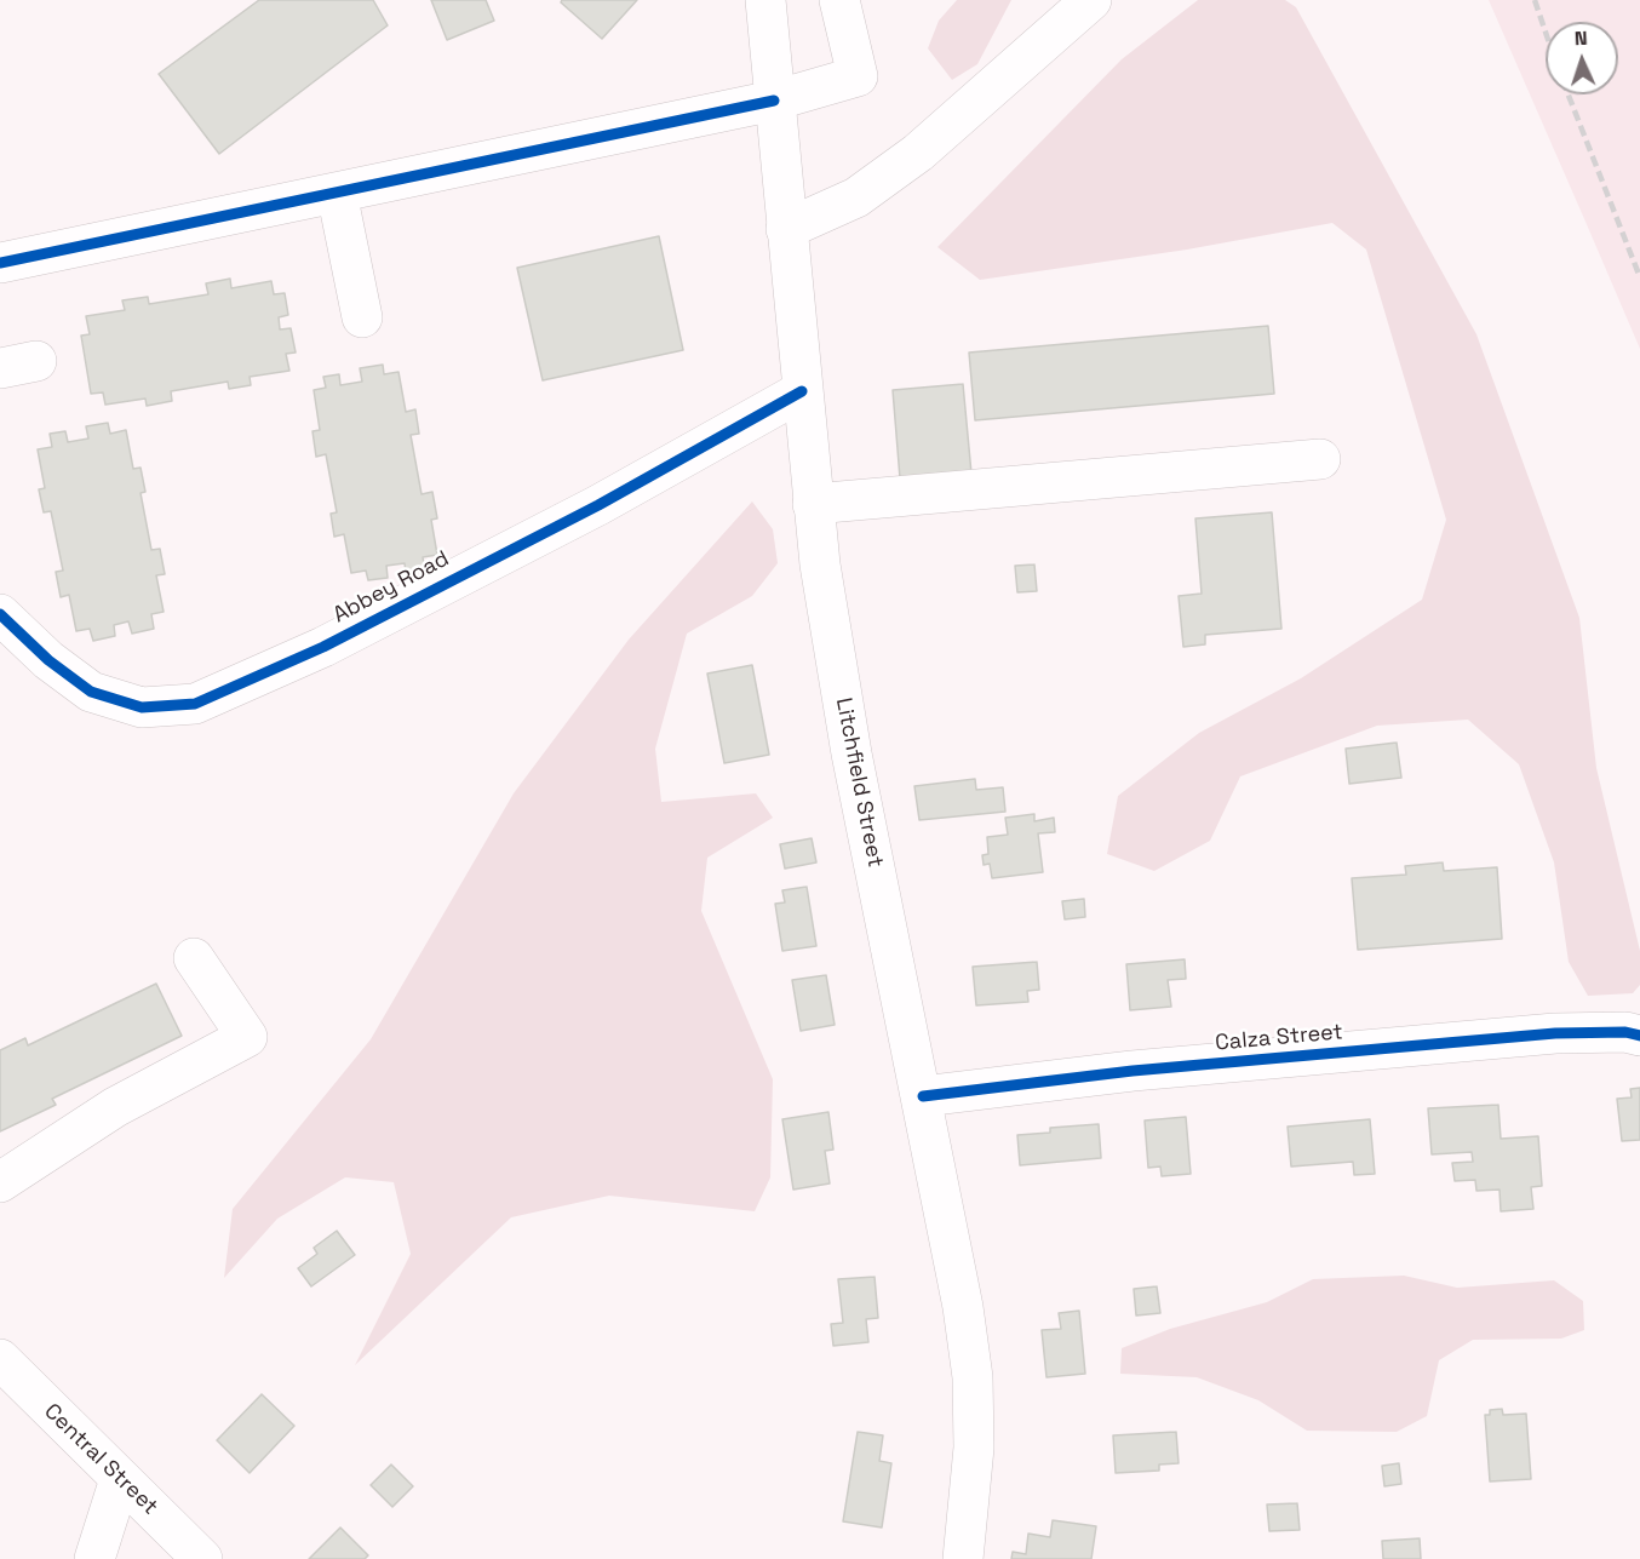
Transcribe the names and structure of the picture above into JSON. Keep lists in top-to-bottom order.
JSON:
{
  "streets": {
    "street": [
      "Abbey Road",
      "Litchfield Street",
      "Calza Street",
      "Central Street"
    ]
  },
  "crossings": [
    ["Abbey Road", "Litchfield Street"],
    ["Litchfield Street", "Calza Street"]
  ],
  "north": "top"
}
